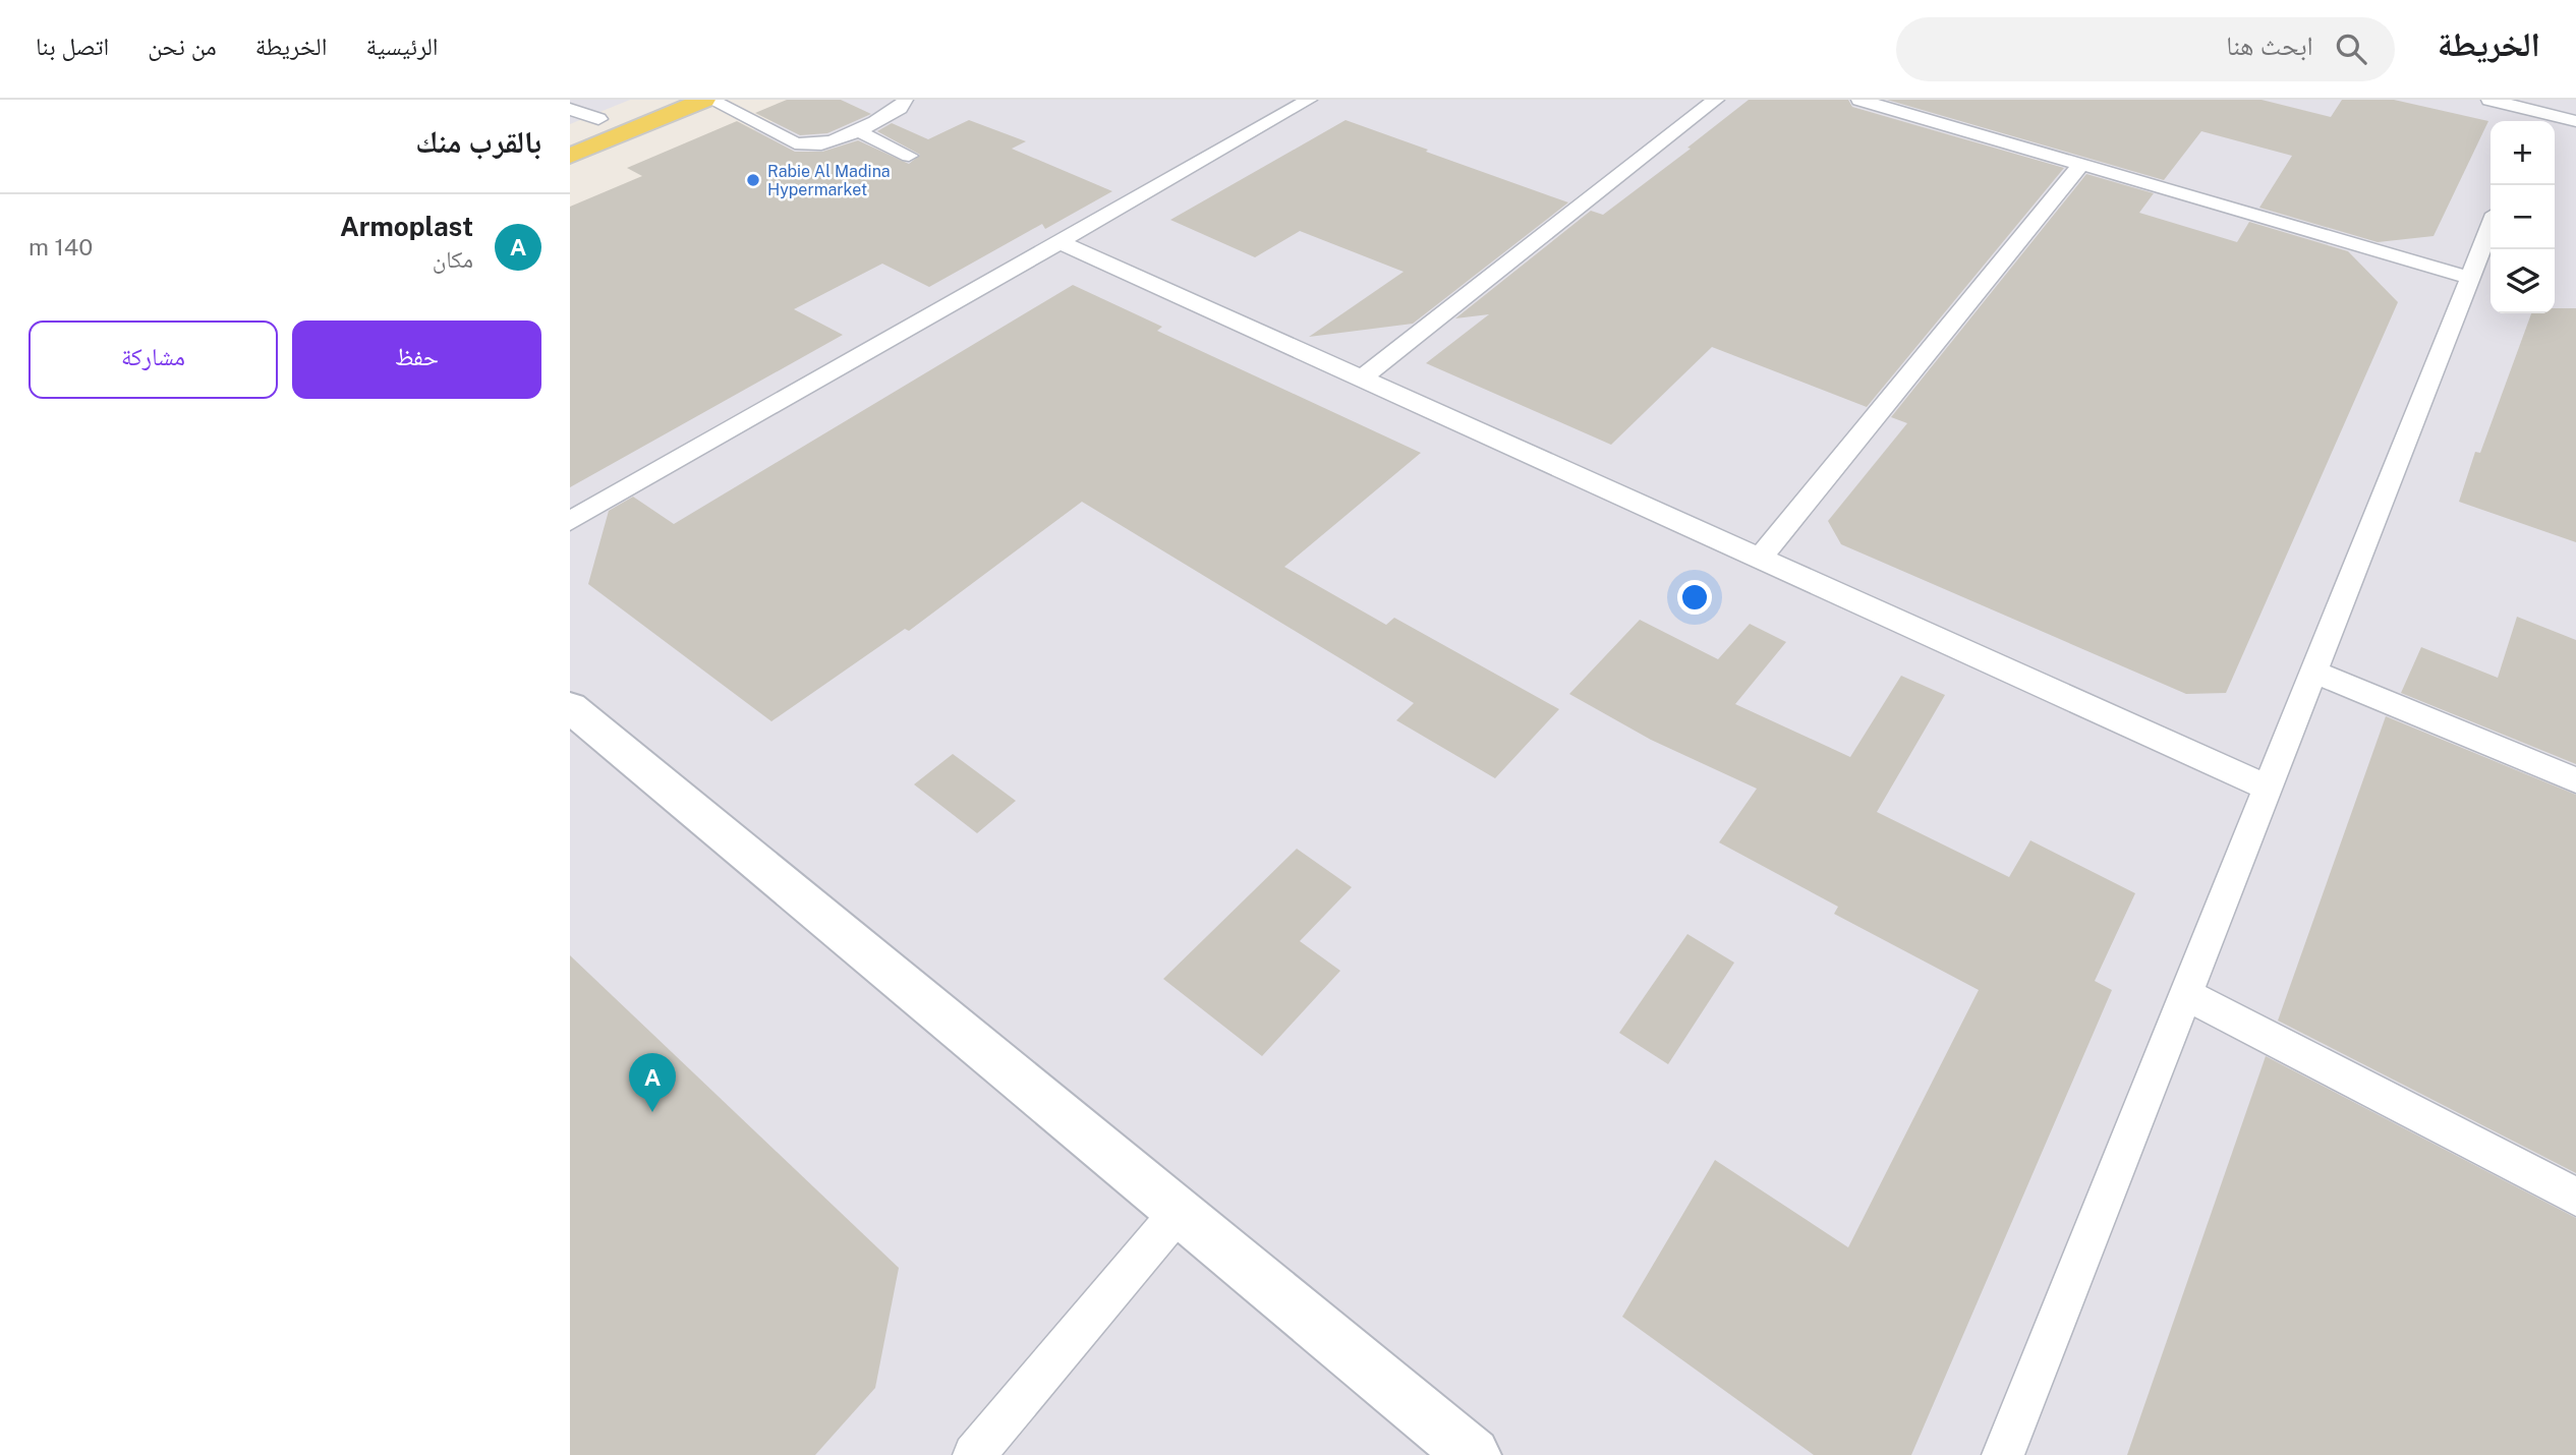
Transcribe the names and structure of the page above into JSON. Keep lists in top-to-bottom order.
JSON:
{
  "places": ["Rabie Al Madina Hypermarket"],
  "page": {
    "header": "الخريطة",
    "search": "ابحث هنا",
    "nav": [
      "الرئيسية",
      "الخريطة",
      "من نحن",
      "اتصل بنا"
    ],
    "heading": "بالقرب منك",
    "map_buttons": ["+", "−"],
    "list": [
      {
        "mark": "A",
        "name": "Armoplast",
        "note": "مكان",
        "value": "140 m"
      }
    ],
    "buttons": ["حفظ", "مشاركة"],
    "pins": "A"
  }
}
